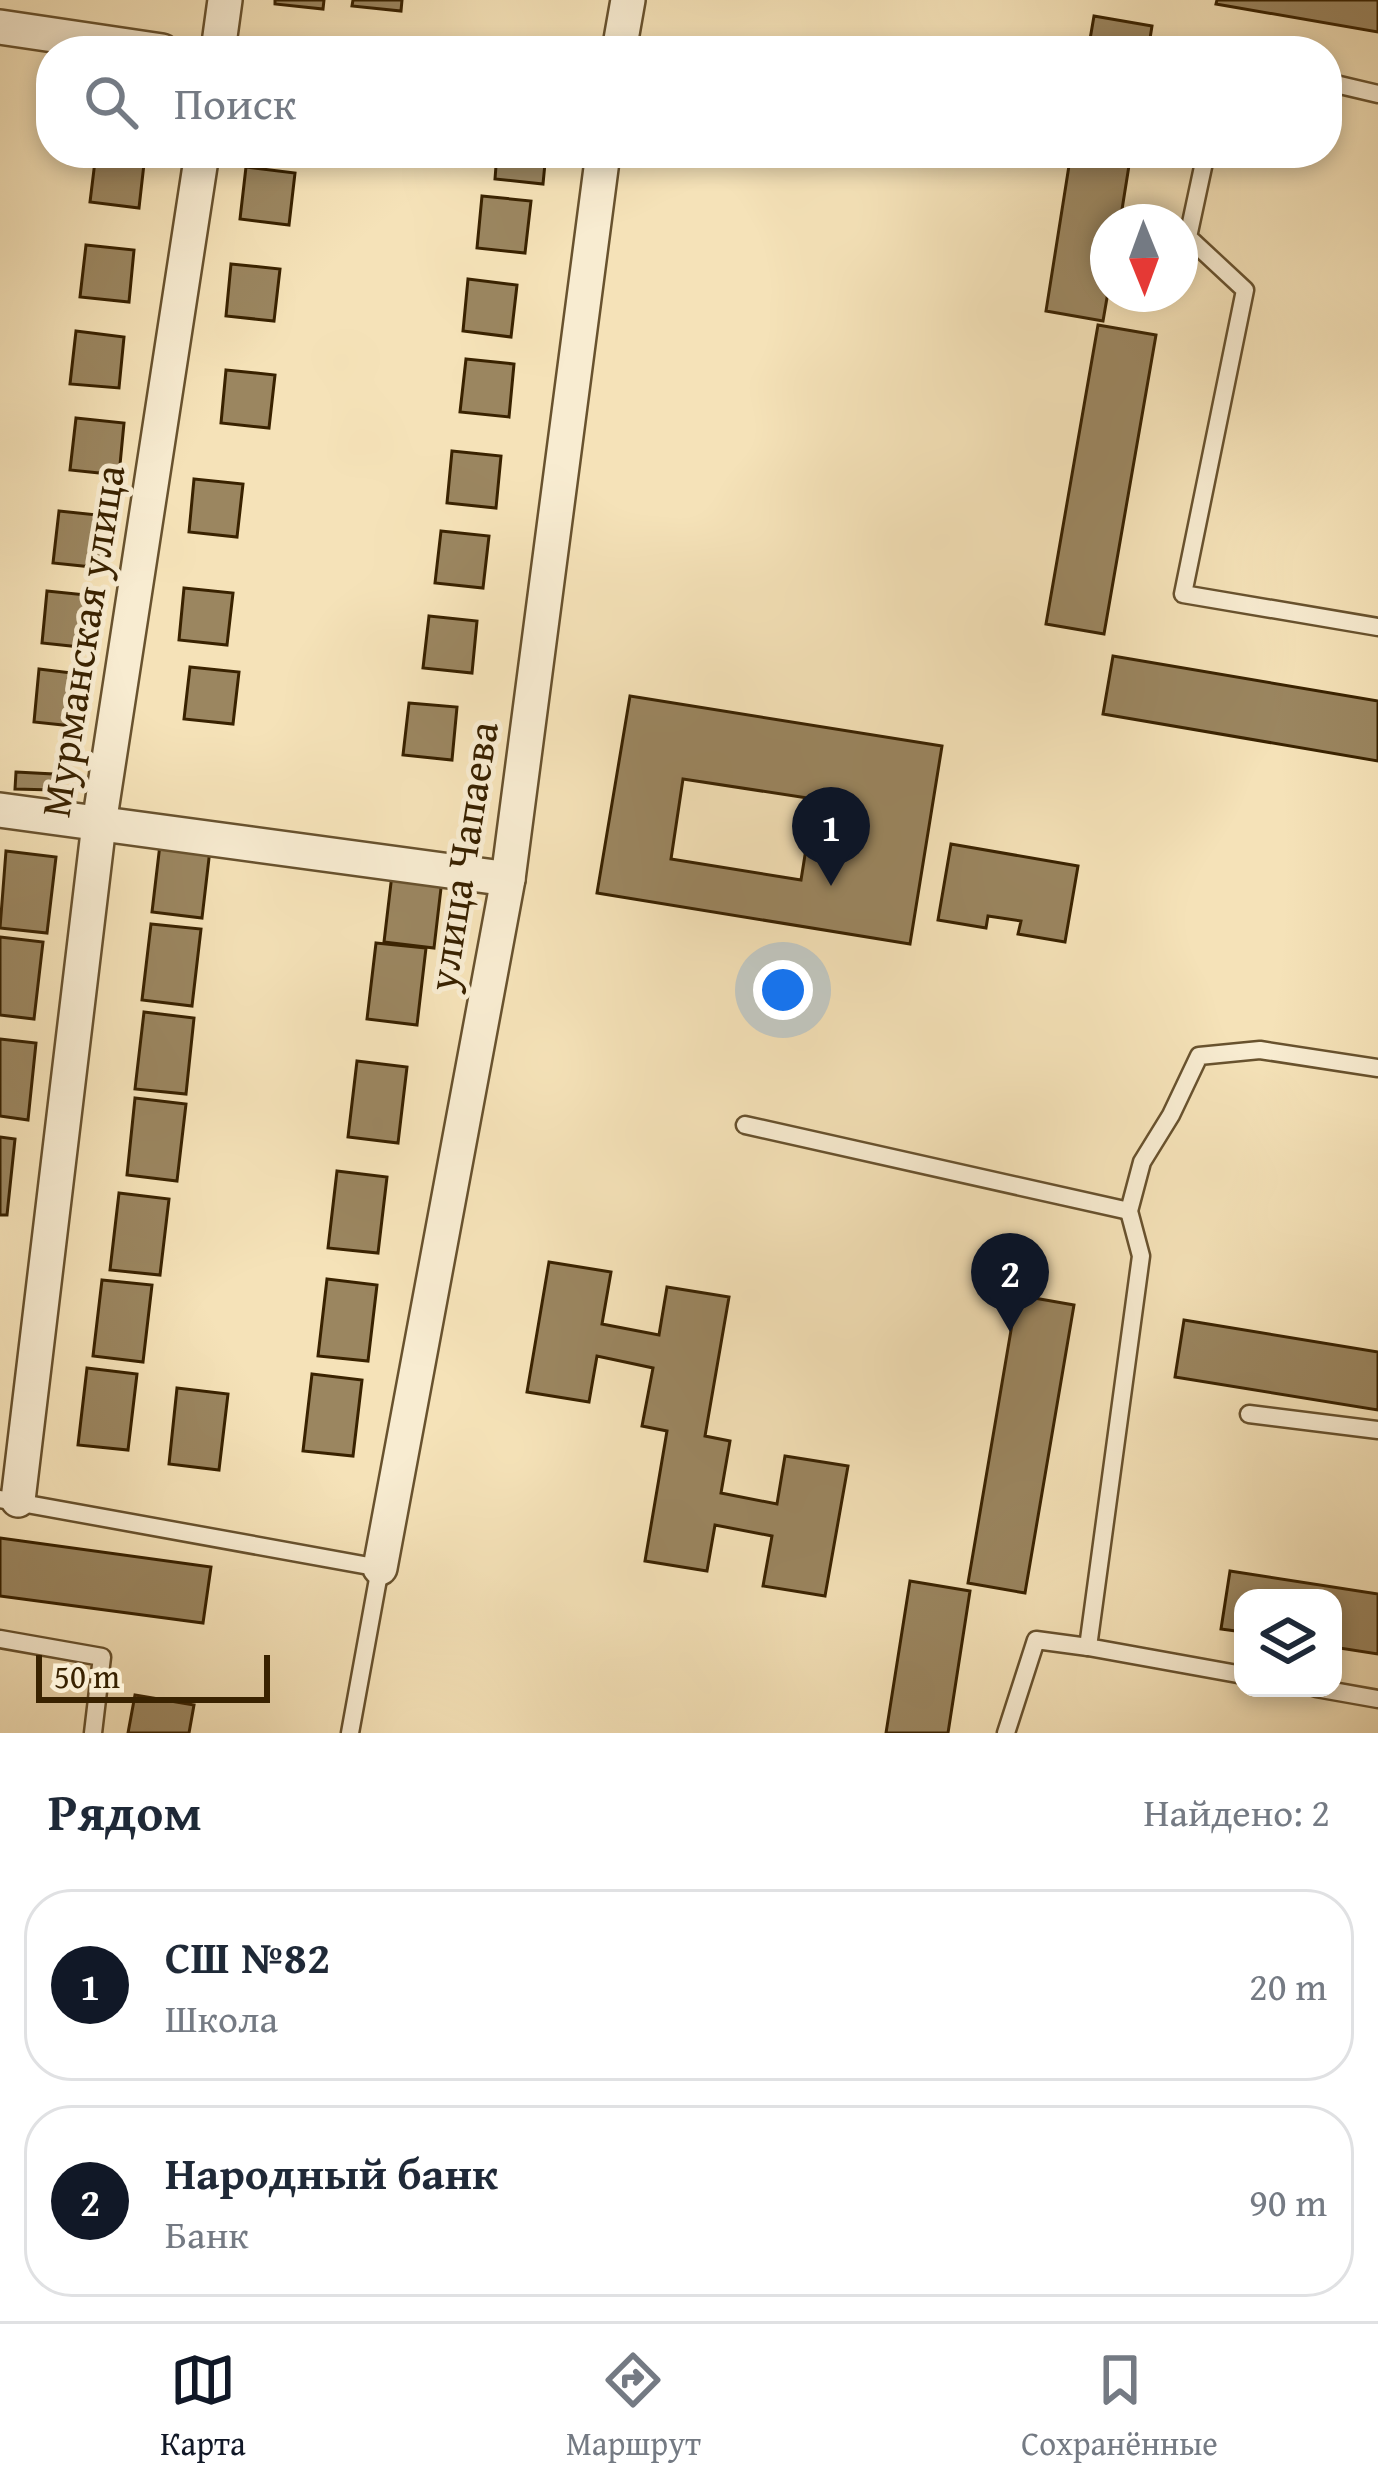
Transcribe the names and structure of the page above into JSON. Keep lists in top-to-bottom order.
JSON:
{
  "streets": {
    "street": ["Мурманская улица", "улица Чапаева"]
  },
  "scale_bar": "50 m",
  "north": "bottom",
  "page": {
    "search": "Поиск",
    "pins": ["1", "2"],
    "scale": "50 m",
    "heading": ["Рядом", "Найдено: 2"],
    "list": [
      {
        "mark": "1",
        "name": "СШ №82",
        "note": "Школа",
        "value": "20 m"
      },
      {
        "mark": "2",
        "name": "Народный банк",
        "note": "Банк",
        "value": "90 m"
      }
    ],
    "nav": ["Карта", "Маршрут", "Сохранённые"]
  }
}
